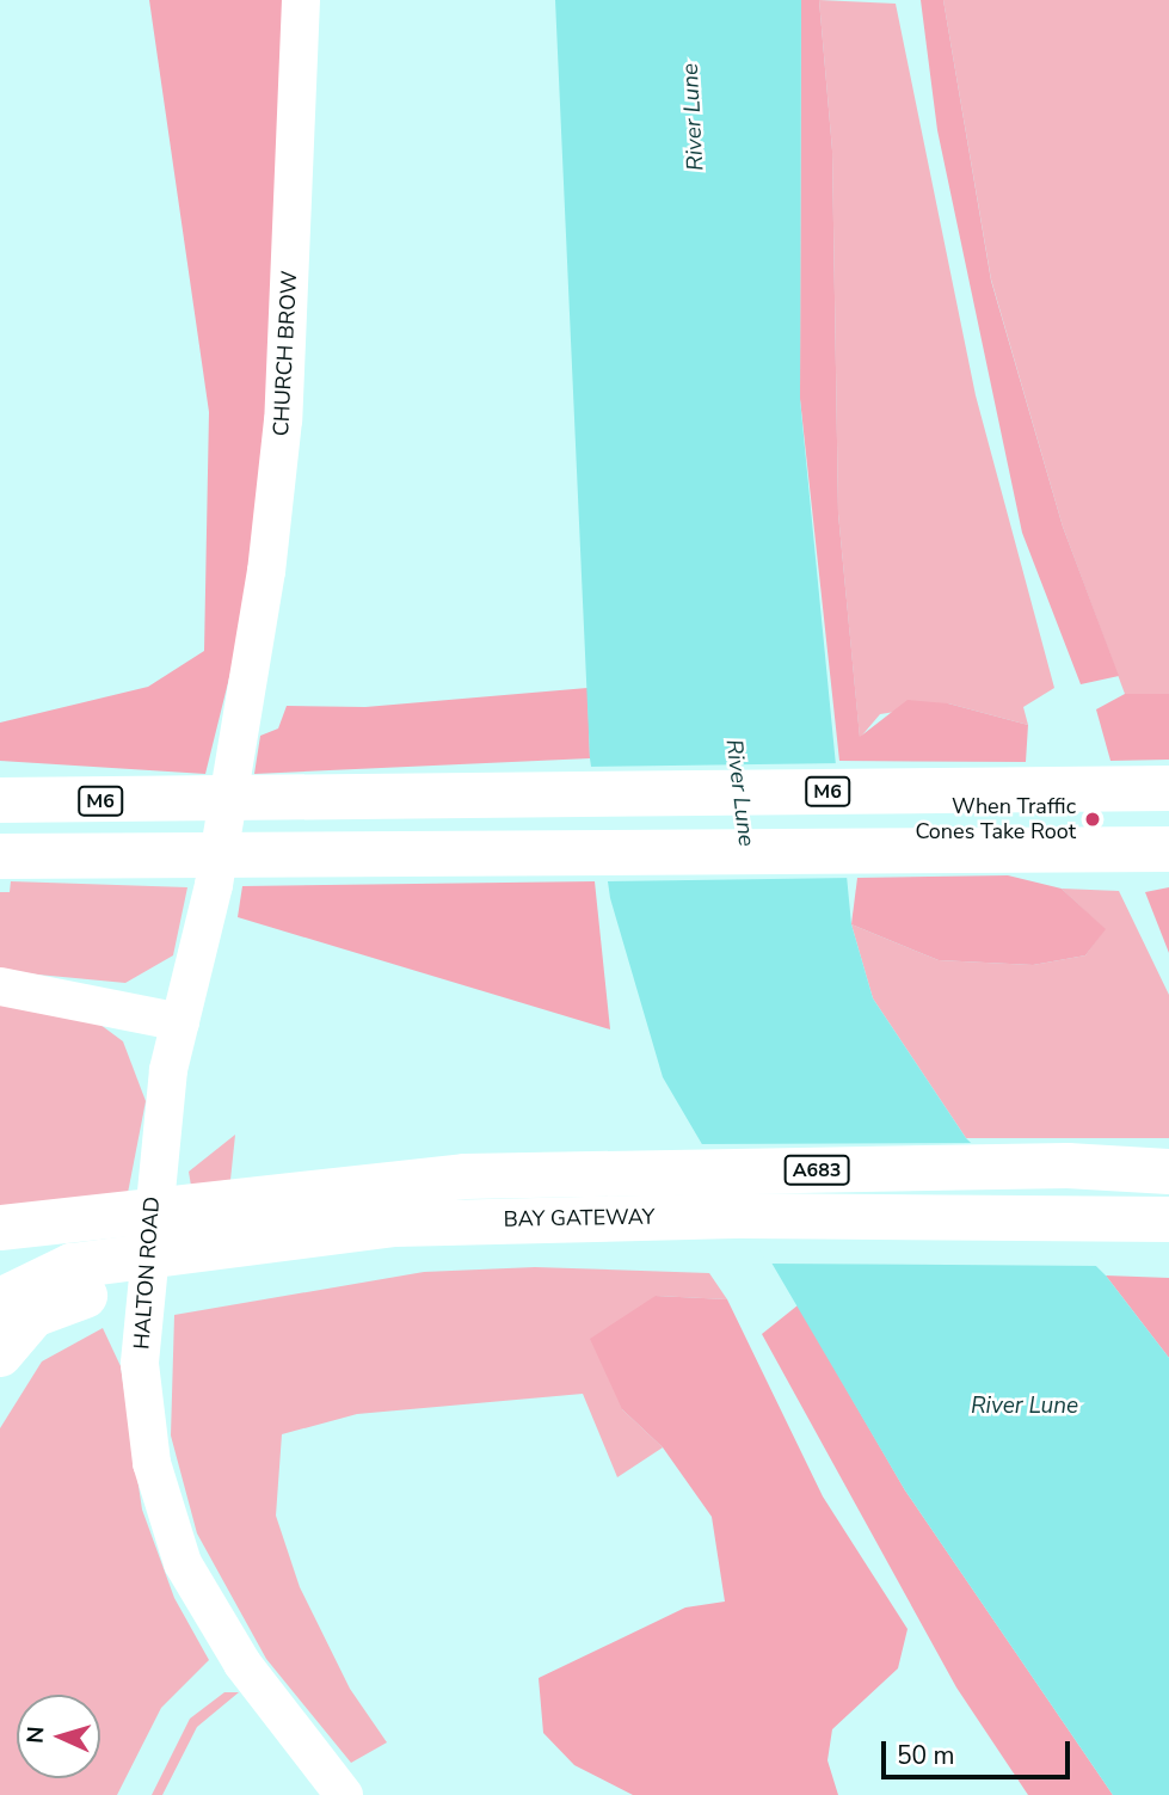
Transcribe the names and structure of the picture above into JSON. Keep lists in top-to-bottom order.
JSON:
{
  "streets": {
    "highway": ["M6", "A683", "BAY GATEWAY"],
    "street": ["CHURCH BROW", "HALTON ROAD"]
  },
  "crossings": [
    ["CHURCH BROW", "HALTON ROAD"],
    ["A683", "BAY GATEWAY"]
  ],
  "water": ["River Lune"],
  "places": ["When Traffic Cones Take Root"],
  "scale_bar": "50 m",
  "north": "left"
}
